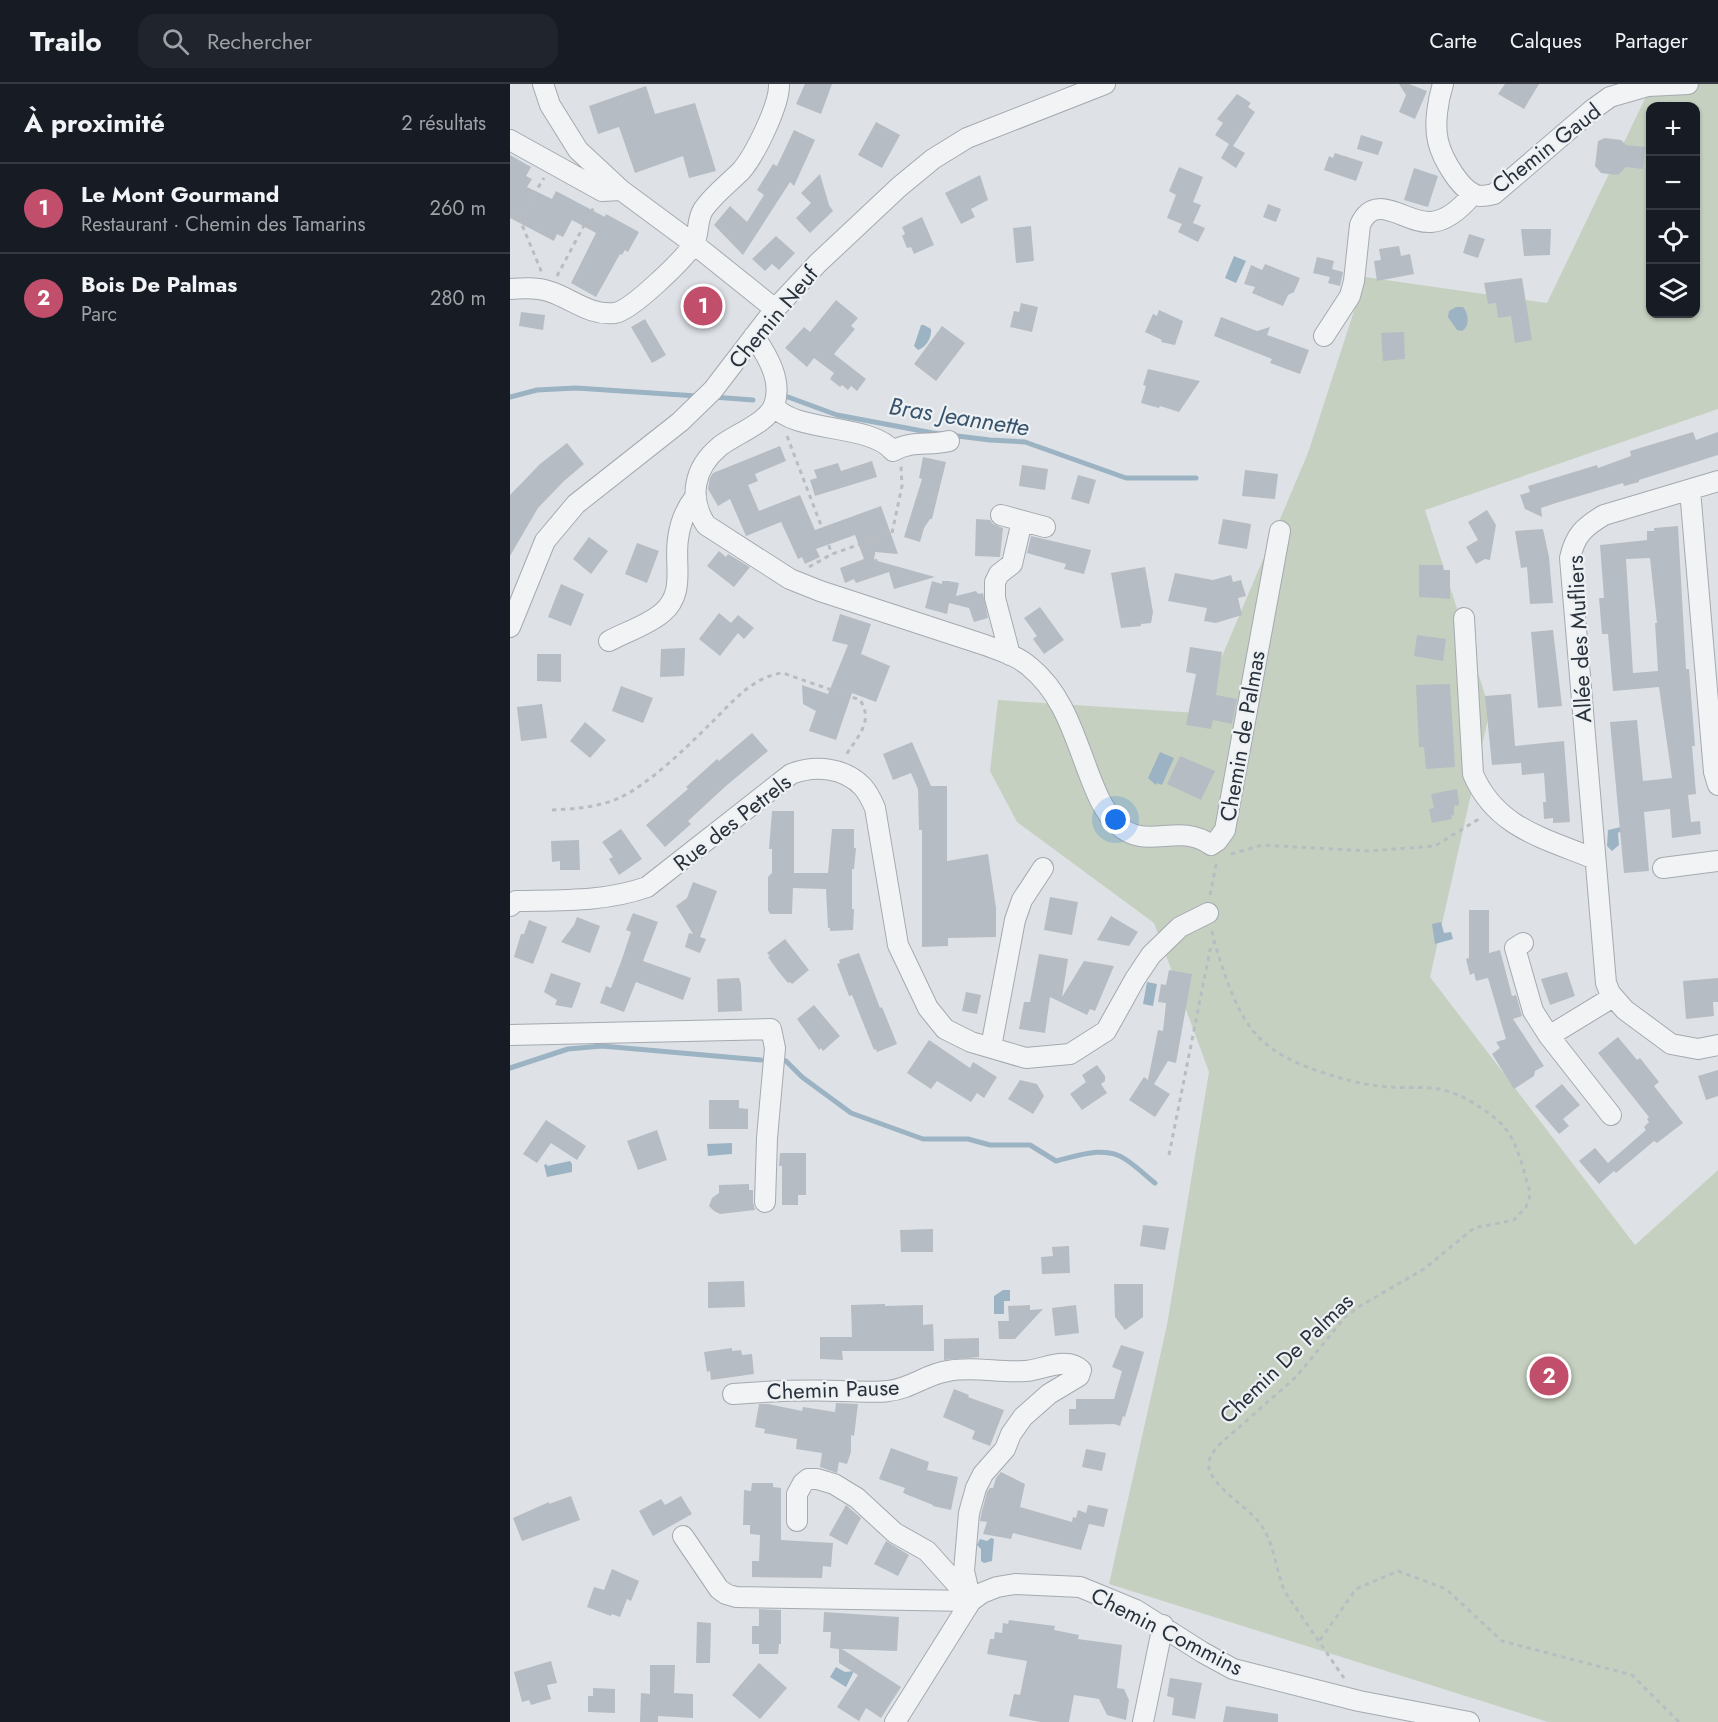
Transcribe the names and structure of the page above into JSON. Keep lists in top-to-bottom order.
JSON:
{
  "streets": {
    "street": [
      "Chemin Gaud",
      "Chemin Neuf",
      "Allée des Mufliers",
      "Chemin de Palmas",
      "Rue des Petrels",
      "Chemin Pause",
      "Chemin Commins"
    ],
    "path": ["Chemin De Palmas"]
  },
  "crossings": [
    ["Chemin de Palmas", "Chemin De Palmas"],
    ["Rue des Petrels", "Chemin De Palmas"],
    ["Chemin De Palmas", "Chemin Commins"],
    ["Chemin Pause", "Chemin Commins"]
  ],
  "water": ["Bras Jeannette"],
  "page": {
    "header": "Trailo",
    "search": "Rechercher",
    "nav": ["Carte", "Calques", "Partager"],
    "heading": ["À proximité", "2 résultats"],
    "map_buttons": ["+", "−"],
    "list": [
      {
        "mark": "1",
        "name": "Le Mont Gourmand",
        "note": "Restaurant · Chemin des Tamarins",
        "value": "260 m"
      },
      {
        "mark": "2",
        "name": "Bois De Palmas",
        "note": "Parc",
        "value": "280 m"
      }
    ],
    "pins": ["1", "2"]
  }
}
